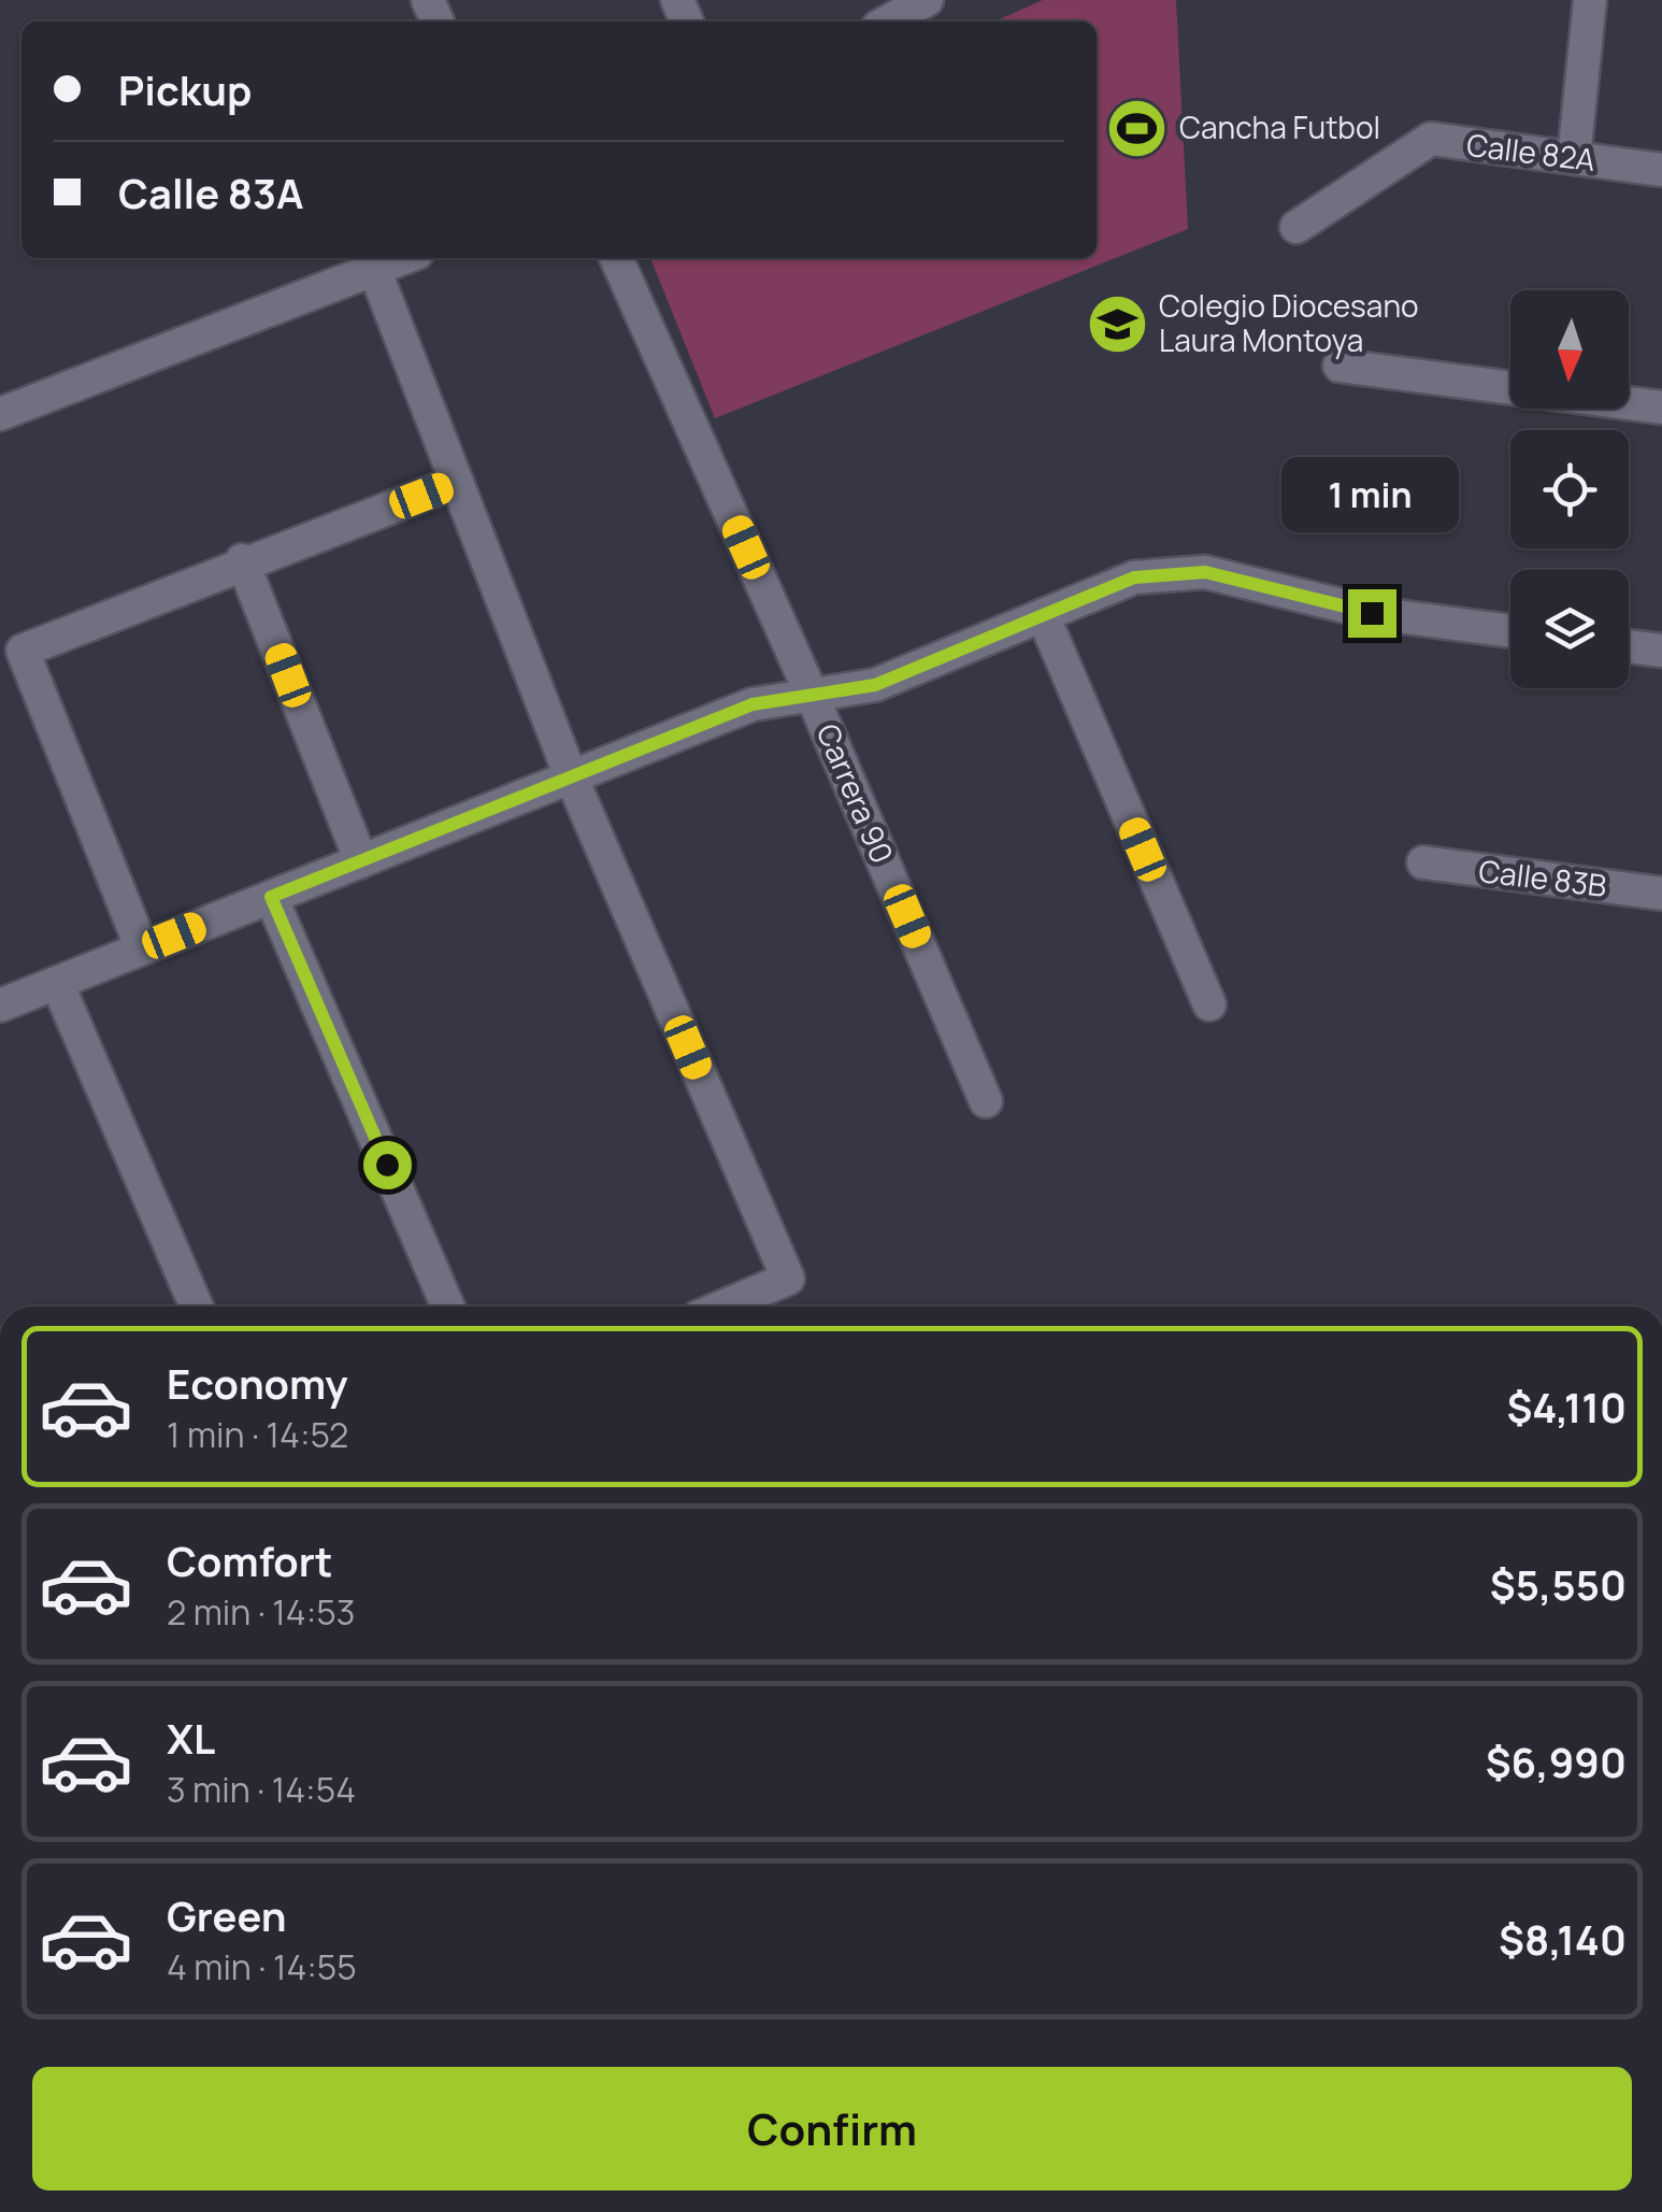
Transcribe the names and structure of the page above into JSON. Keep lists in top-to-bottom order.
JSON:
{
  "streets": {
    "street": ["Calle 82A", "Carrera 90", "Calle 83B"]
  },
  "places": {
    "sports": ["Cancha Futbol"],
    "school or university": ["Colegio Diocesano Laura Montoya"]
  },
  "north": "bottom",
  "page": {
    "banner": ["Pickup", "Calle 83A"],
    "bubble": "1 min",
    "list": [
      {
        "name": "Economy",
        "note": "1 min · 14:52",
        "value": "$4,110"
      },
      {
        "name": "Comfort",
        "note": "2 min · 14:53",
        "value": "$5,550"
      },
      {
        "name": "XL",
        "note": "3 min · 14:54",
        "value": "$6,990"
      },
      {
        "name": "Green",
        "note": "4 min · 14:55",
        "value": "$8,140"
      }
    ],
    "buttons": "Confirm"
  }
}
